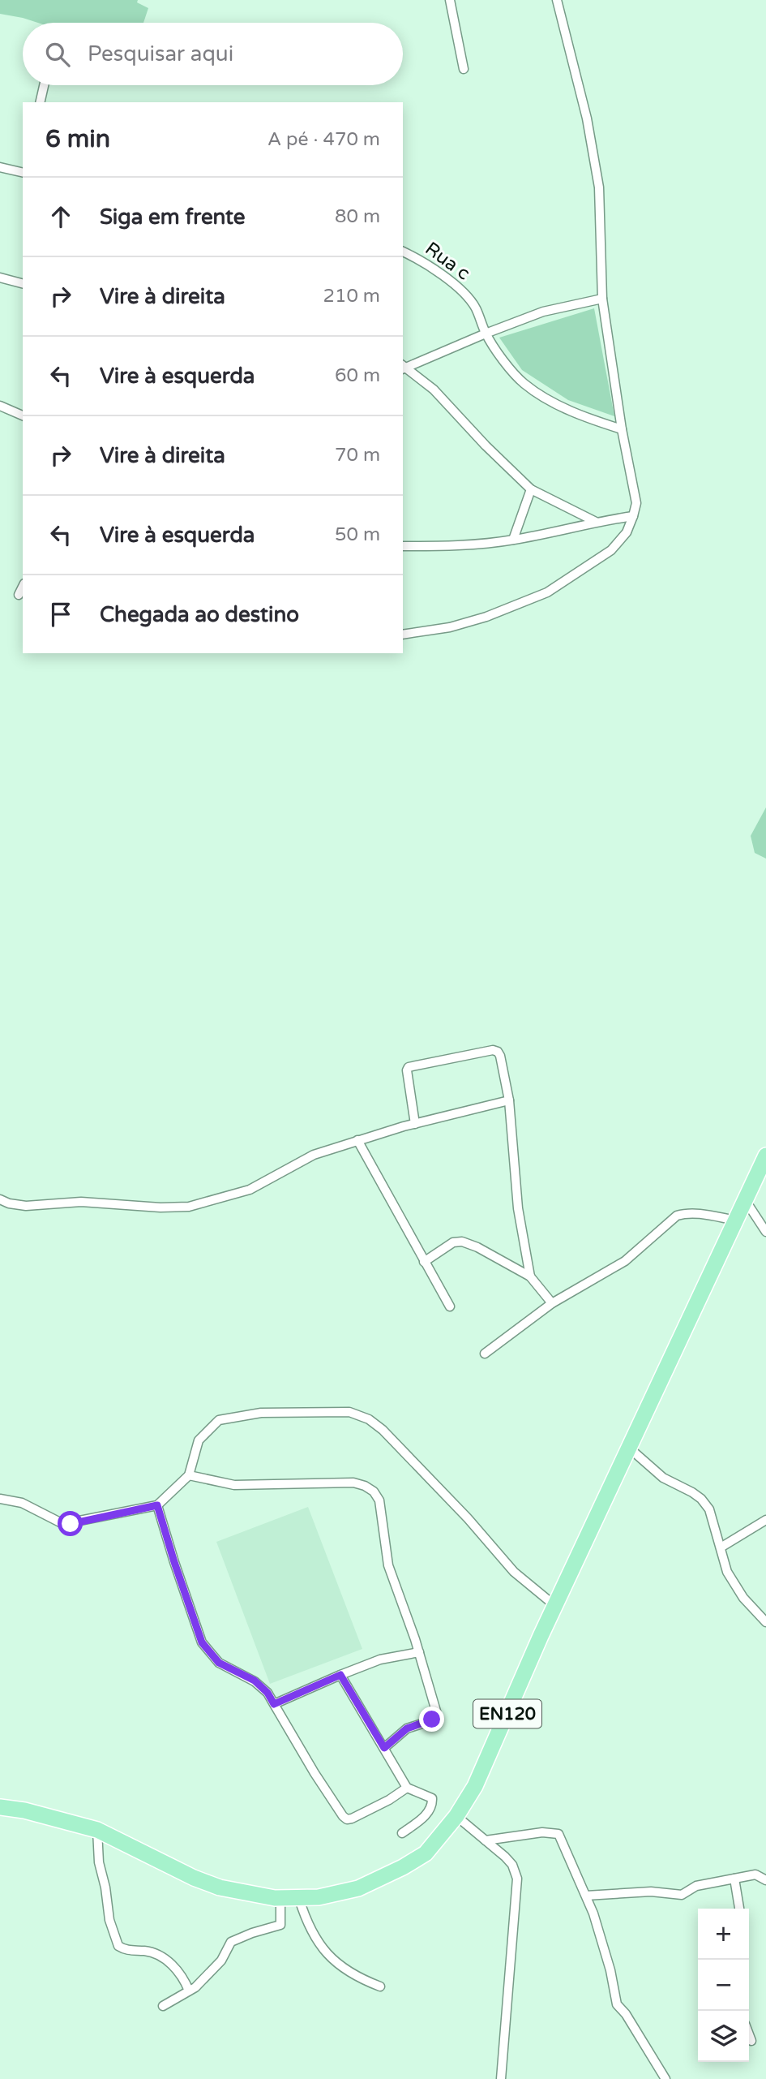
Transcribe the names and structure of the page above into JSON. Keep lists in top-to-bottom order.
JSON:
{
  "streets": {
    "highway": ["EN120"],
    "street": ["Rua c"]
  },
  "page": {
    "search": "Pesquisar aqui",
    "heading": ["6 min", "A pé · 470 m"],
    "list": [
      ["Siga em frente", "80 m"],
      ["Vire à direita", "210 m"],
      ["Vire à esquerda", "60 m"],
      ["Vire à direita", "70 m"],
      ["Vire à esquerda", "50 m"],
      "Chegada ao destino"
    ],
    "map_buttons": ["+", "−"]
  }
}
